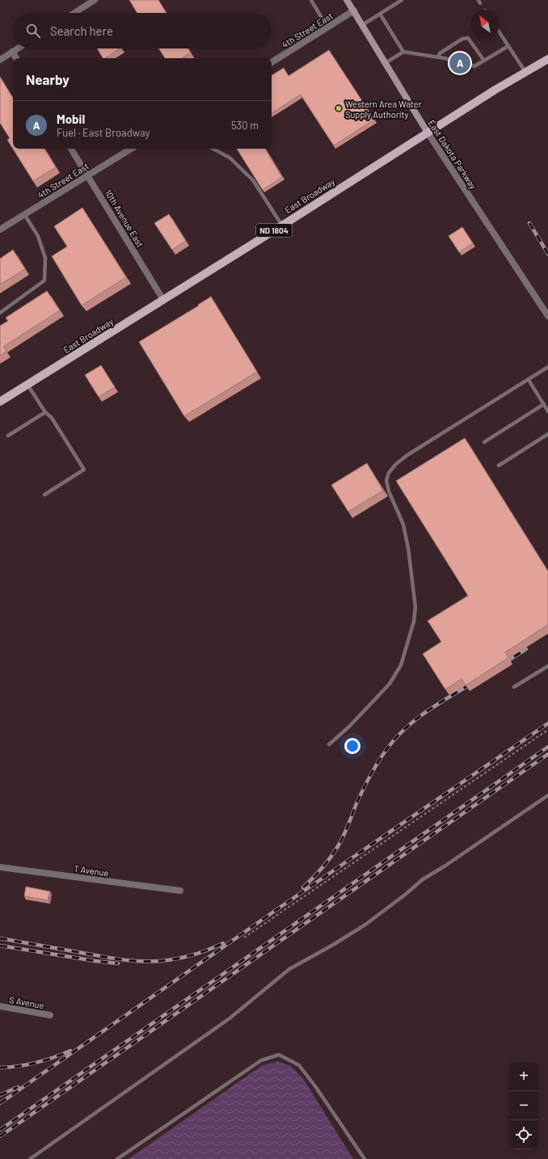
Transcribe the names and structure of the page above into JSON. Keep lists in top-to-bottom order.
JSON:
{
  "streets": {
    "main road": ["East Dakota Parkway", "East Broadway", "ND 1804"],
    "street": [
      "4th Street East",
      "10th Avenue East",
      "T Avenue",
      "S Avenue"
    ]
  },
  "crossings": [
    ["4th Street East", "East Dakota Parkway"],
    ["4th Street East", "10th Avenue East"],
    ["East Dakota Parkway", "East Broadway"],
    ["East Broadway", "10th Avenue East"]
  ],
  "places": ["Western Area Water Supply Authority"],
  "north": "top left",
  "page": {
    "search": "Search here",
    "pins": "A",
    "heading": "Nearby",
    "list": [
      {
        "mark": "A",
        "name": "Mobil",
        "note": "Fuel · East Broadway",
        "value": "530 m"
      }
    ],
    "map_buttons": ["+", "−"]
  }
}
